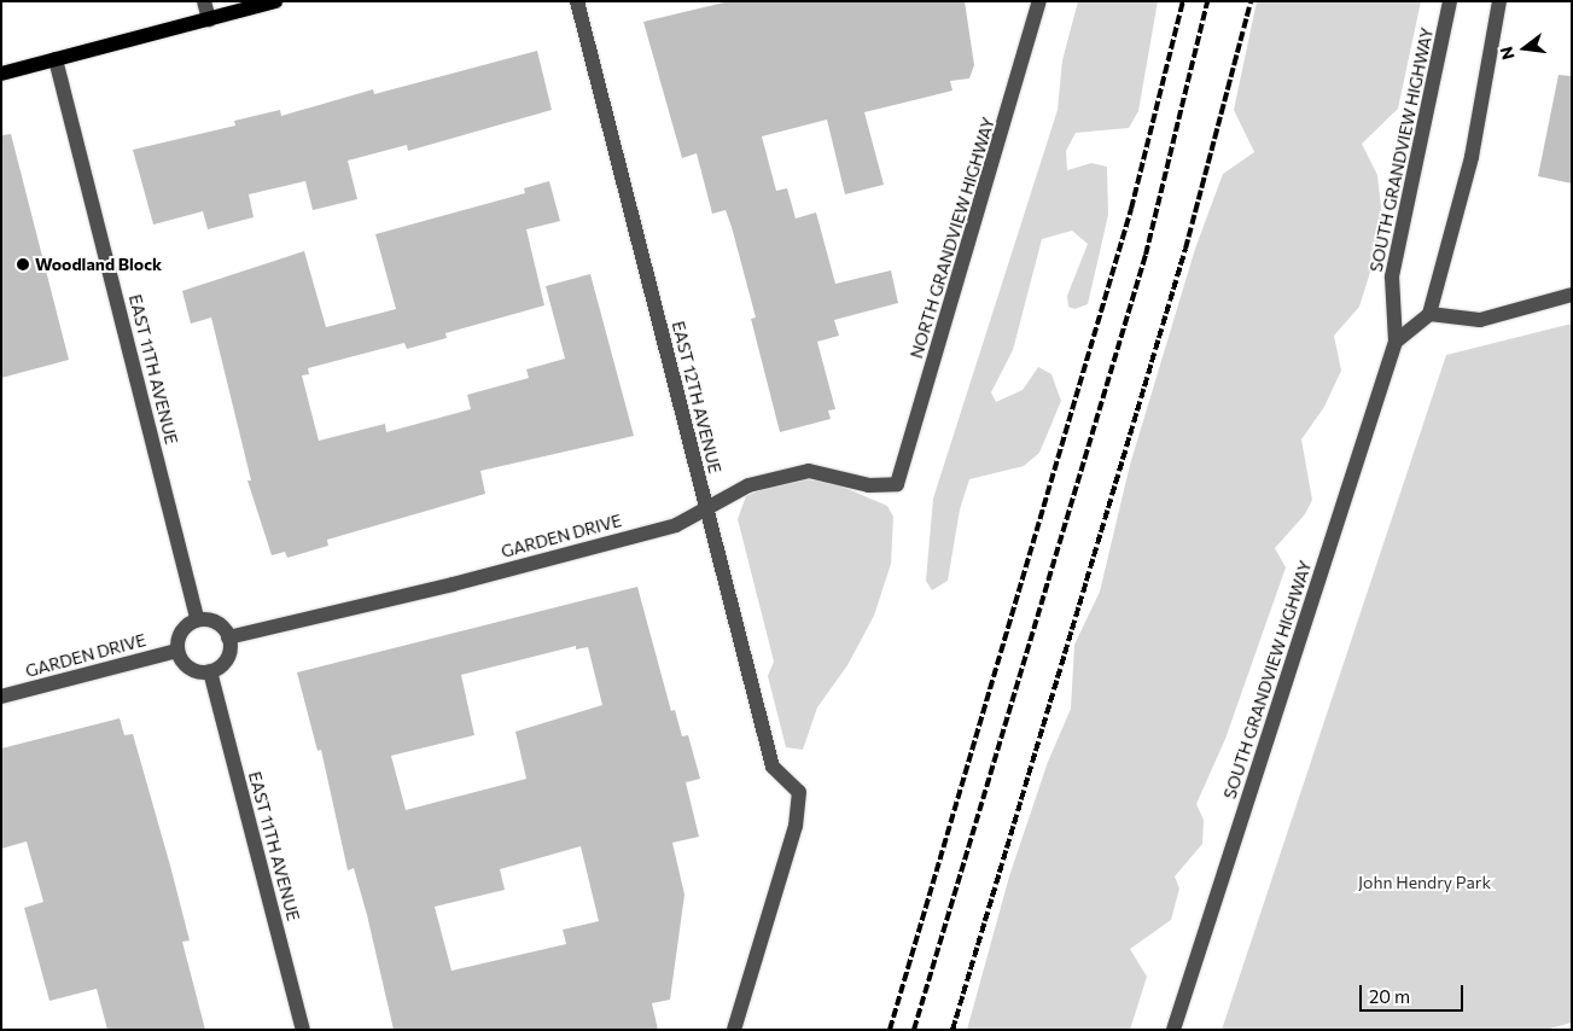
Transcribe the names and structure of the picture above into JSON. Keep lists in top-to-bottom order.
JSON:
{
  "streets": {
    "street": [
      "SOUTH GRANDVIEW HIGHWAY",
      "NORTH GRANDVIEW HIGHWAY",
      "EAST 11TH AVENUE",
      "EAST 12TH AVENUE",
      "GARDEN DRIVE"
    ]
  },
  "crossings": [
    ["NORTH GRANDVIEW HIGHWAY", "GARDEN DRIVE"],
    ["EAST 11TH AVENUE", "GARDEN DRIVE"],
    ["EAST 12TH AVENUE", "GARDEN DRIVE"]
  ],
  "parks": ["John Hendry Park"],
  "places": ["Woodland Block"],
  "scale_bar": "20 m",
  "north": "left"
}
